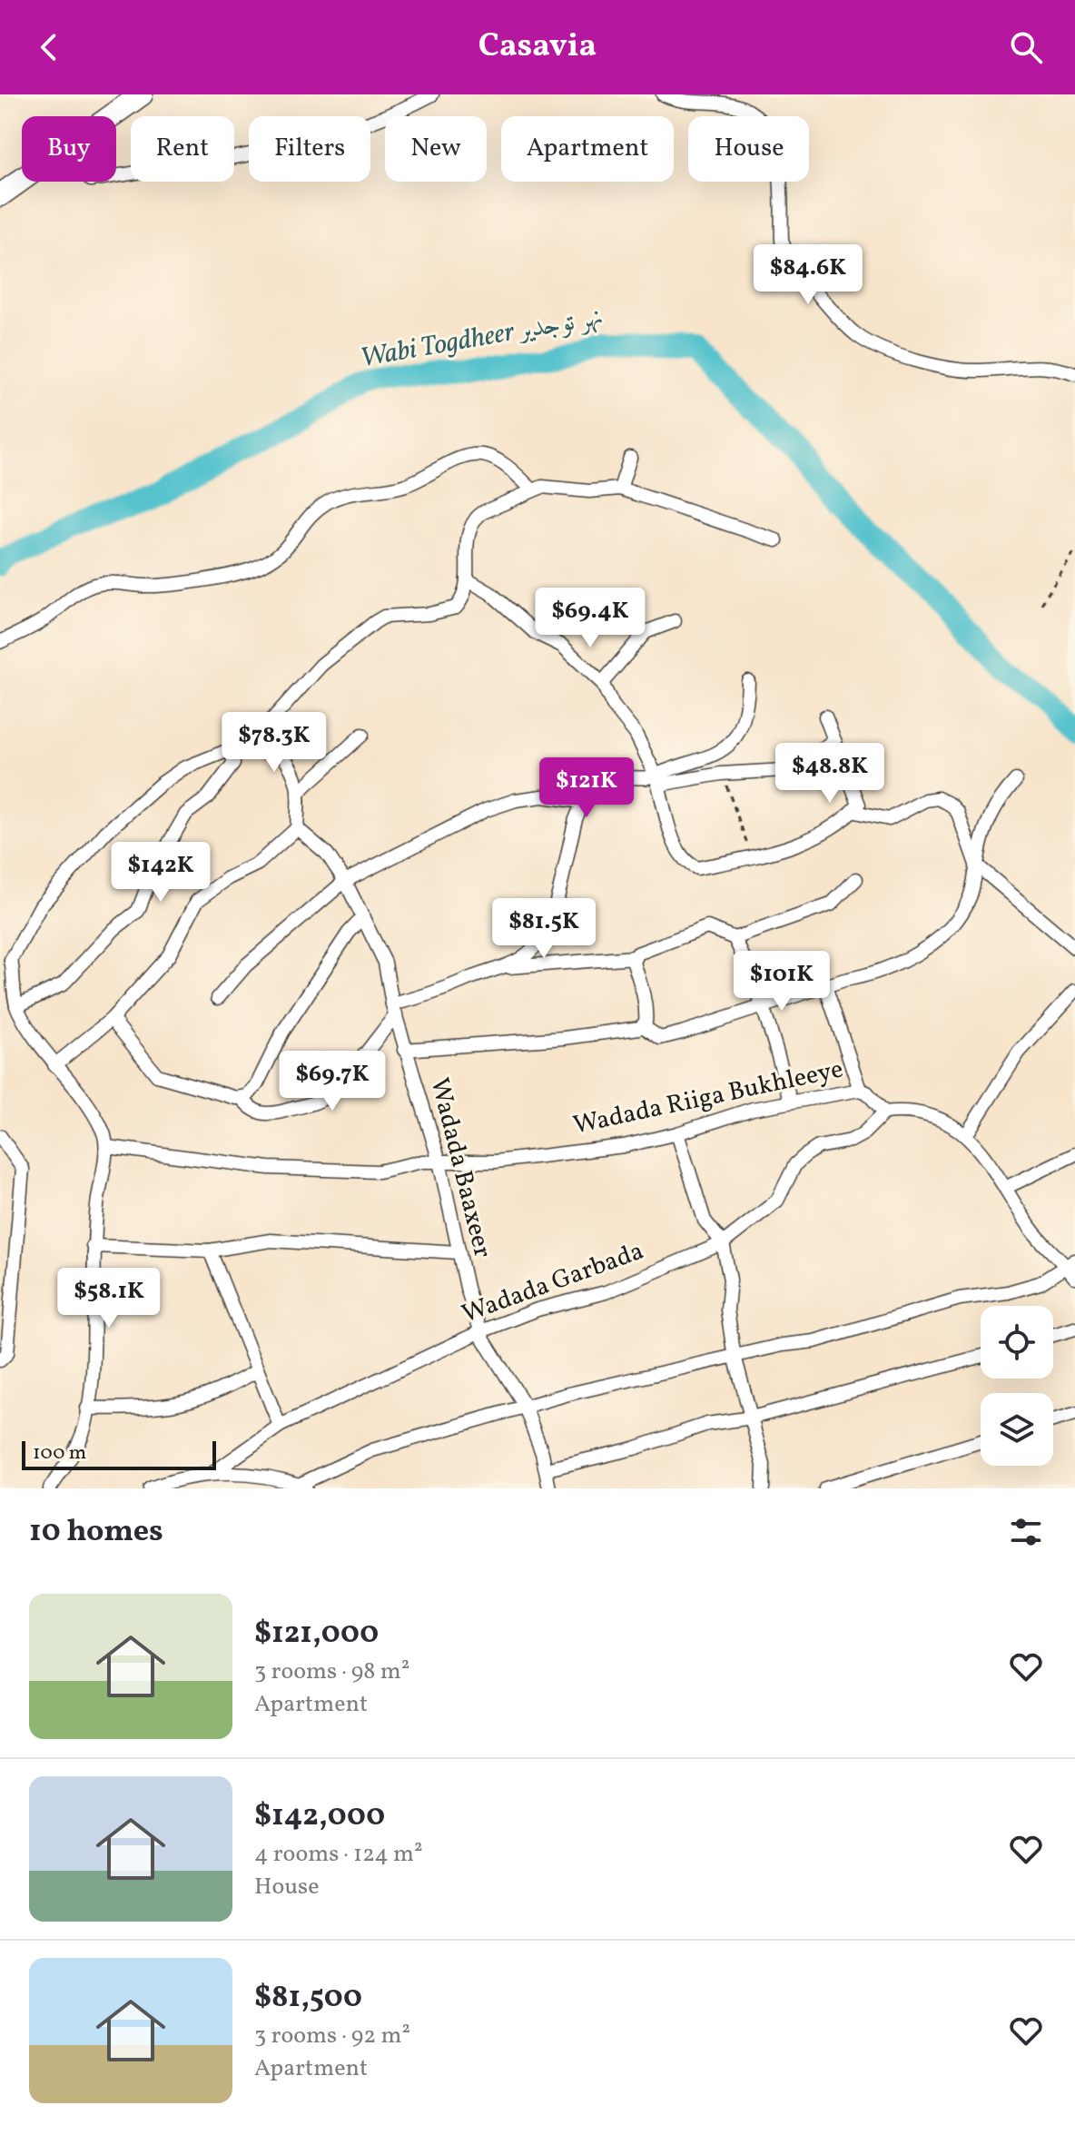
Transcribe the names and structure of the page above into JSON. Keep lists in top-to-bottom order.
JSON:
{
  "streets": {
    "street": ["Wadada Riiga Bukhleeye", "Wadada Baaxeer", "Wadada Garbada"]
  },
  "crossings": [
    ["Wadada Riiga Bukhleeye", "Wadada Baaxeer"],
    ["Wadada Riiga Bukhleeye", "Wadada Garbada"],
    ["Wadada Baaxeer", "Wadada Garbada"]
  ],
  "water": ["Wabi Togdheer نهر توجدير"],
  "scale_bar": "100 m",
  "page": {
    "header": "Casavia",
    "chip": [
      "Buy",
      "Rent",
      "Filters",
      "New",
      "Apartment",
      "House"
    ],
    "price": [
      "$84.6K",
      "$69.4K",
      "$78.3K",
      "$48.8K",
      "$121K",
      "$142K",
      "$81.5K",
      "$101K",
      "$69.7K",
      "$58.1K"
    ],
    "scale": "100 m",
    "heading": "10 homes",
    "list": [
      {
        "name": "$121,000",
        "note": "3 rooms · 98 m² · Apartment"
      },
      {
        "name": "$142,000",
        "note": "4 rooms · 124 m² · House"
      },
      {
        "name": "$81,500",
        "note": "3 rooms · 92 m² · Apartment"
      }
    ]
  }
}
